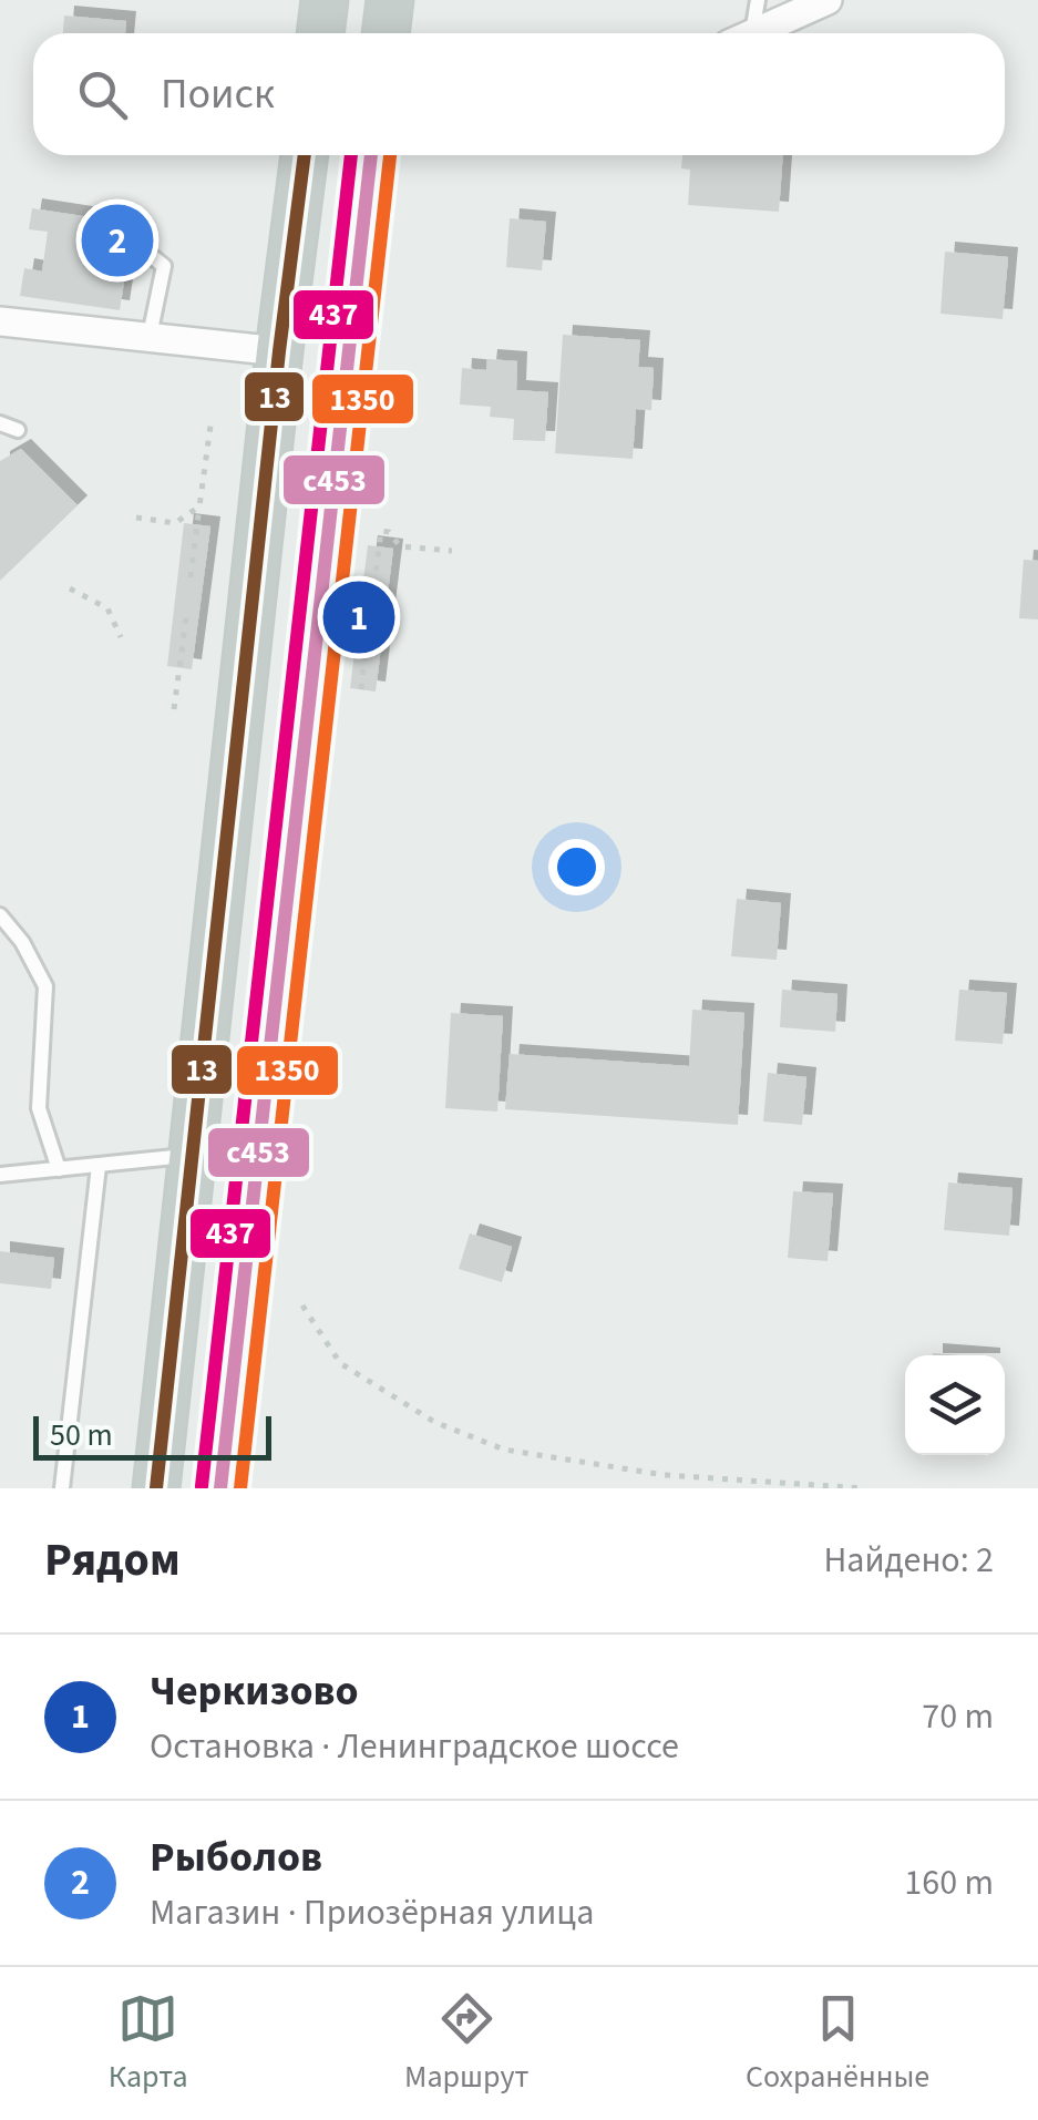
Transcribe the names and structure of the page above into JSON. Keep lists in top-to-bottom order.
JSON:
{
  "lines": [
    "transit line с453",
    "transit line 1350",
    "transit line 437",
    "transit line 13"
  ],
  "scale_bar": "50 m",
  "page": {
    "search": "Поиск",
    "pins": ["2", "1"],
    "scale": "50 m",
    "heading": ["Рядом", "Найдено: 2"],
    "list": [
      {
        "mark": "1",
        "name": "Черкизово",
        "note": "Остановка · Ленинградское шоссе",
        "value": "70 m"
      },
      {
        "mark": "2",
        "name": "Рыболов",
        "note": "Магазин · Приозёрная улица",
        "value": "160 m"
      }
    ],
    "nav": ["Карта", "Маршрут", "Сохранённые"]
  }
}
